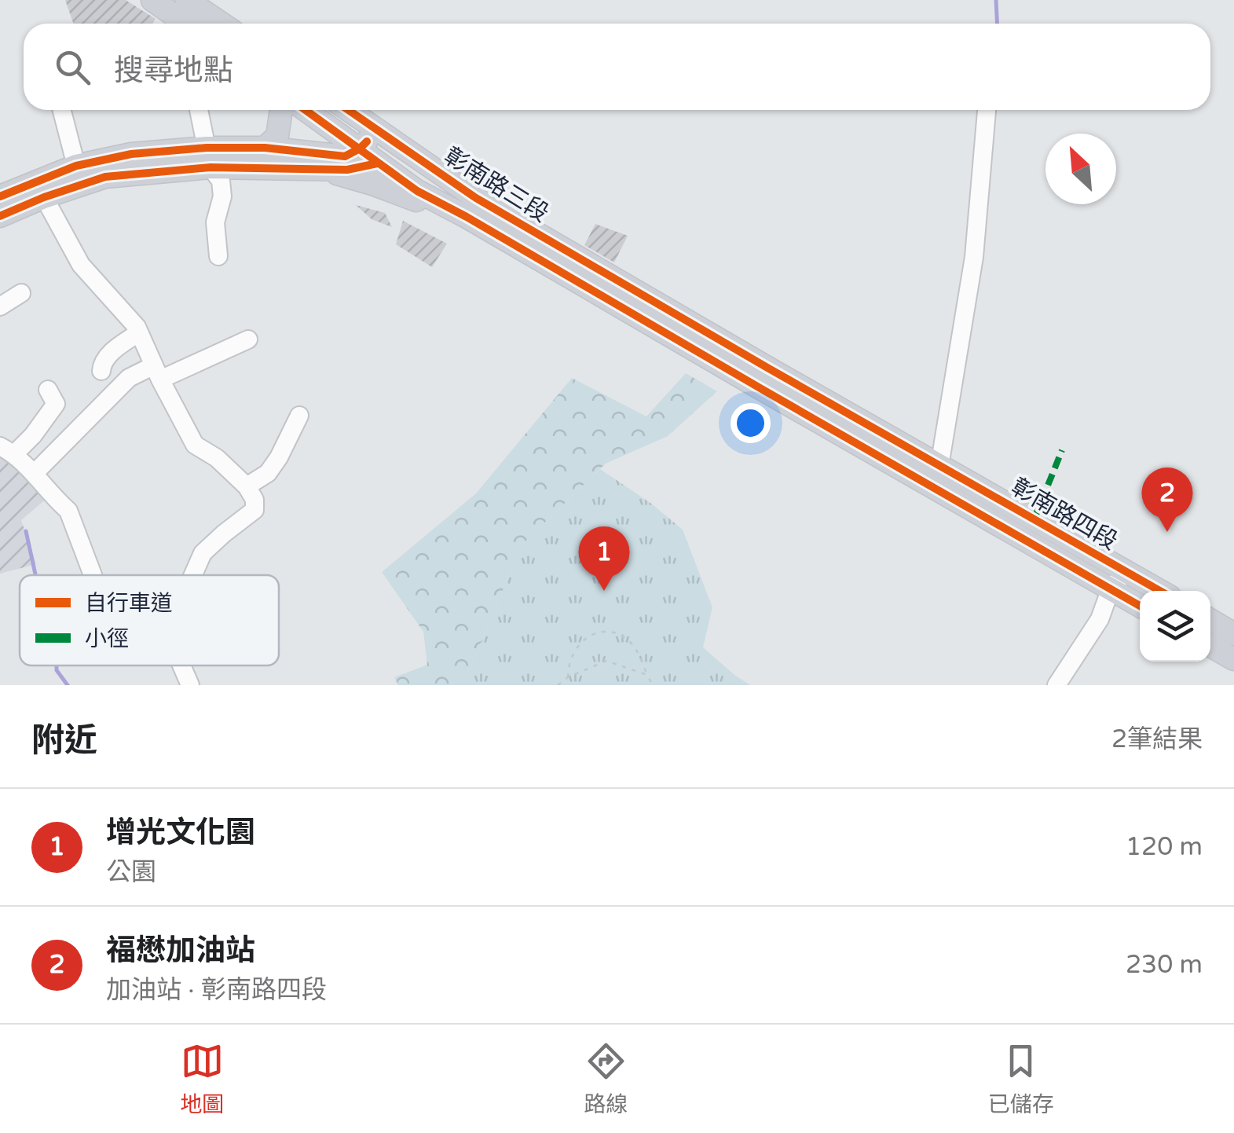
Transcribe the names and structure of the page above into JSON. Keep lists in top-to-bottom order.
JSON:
{
  "streets": {
    "main road": ["彰南路三段", "彰南路四段"]
  },
  "crossings": [
    ["彰南路三段", "彰南路四段"]
  ],
  "legend": ["自行車道", "小徑"],
  "north": "top left",
  "page": {
    "search": "搜尋地點",
    "pins": ["2", "1"],
    "heading": ["附近", "2筆結果"],
    "list": [
      {
        "mark": "1",
        "name": "增光文化園",
        "note": "公園",
        "value": "120 m"
      },
      {
        "mark": "2",
        "name": "福懋加油站",
        "note": "加油站 · 彰南路四段",
        "value": "230 m"
      }
    ],
    "nav": ["地圖", "路線", "已儲存"]
  }
}
